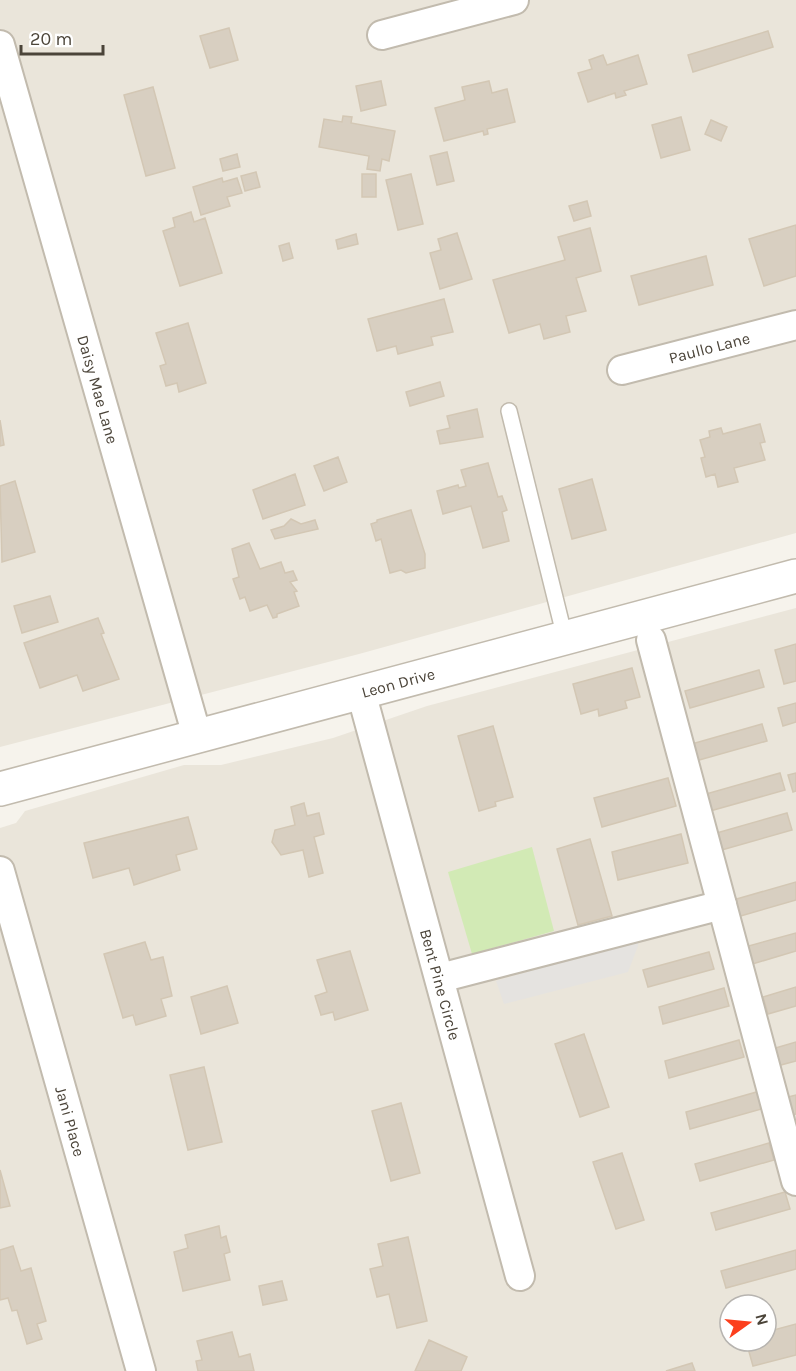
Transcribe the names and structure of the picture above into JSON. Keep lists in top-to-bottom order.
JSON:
{
  "streets": {
    "street": [
      "Paullo Lane",
      "Daisy Mae Lane",
      "Leon Drive",
      "Bent Pine Circle",
      "Jani Place"
    ]
  },
  "crossings": [
    ["Daisy Mae Lane", "Leon Drive"],
    ["Leon Drive", "Bent Pine Circle"]
  ],
  "scale_bar": "20 m",
  "north": "right"
}
